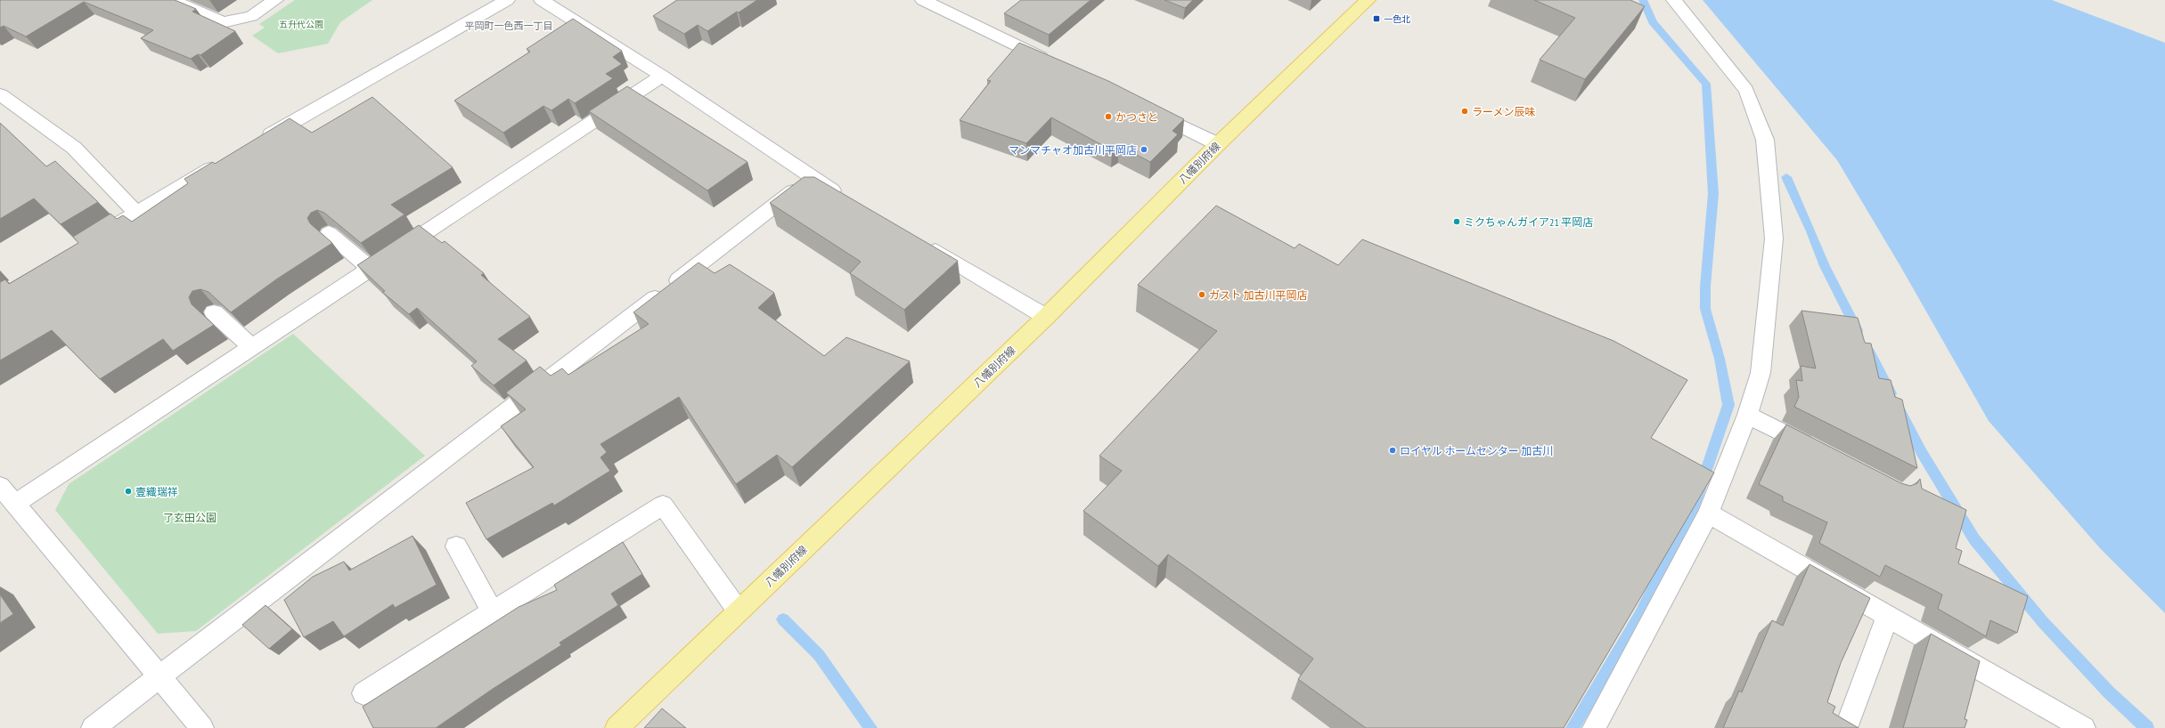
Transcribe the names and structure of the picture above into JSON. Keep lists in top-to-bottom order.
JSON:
{
  "streets": {
    "main road": ["八幡別府線"]
  },
  "districts": ["平岡町一色西一丁目"],
  "parks": ["五升代公園", "了玄田公園"],
  "places": {
    "transit": ["一色北"],
    "other": [
      "ラーメン辰味",
      "かつさと",
      "マンマチャオ加古川平岡店",
      "ミクちゃんガイア21 平岡店",
      "ガスト 加古川平岡店",
      "ロイヤル ホームセンター 加古川",
      "壹織瑞祥"
    ]
  }
}
